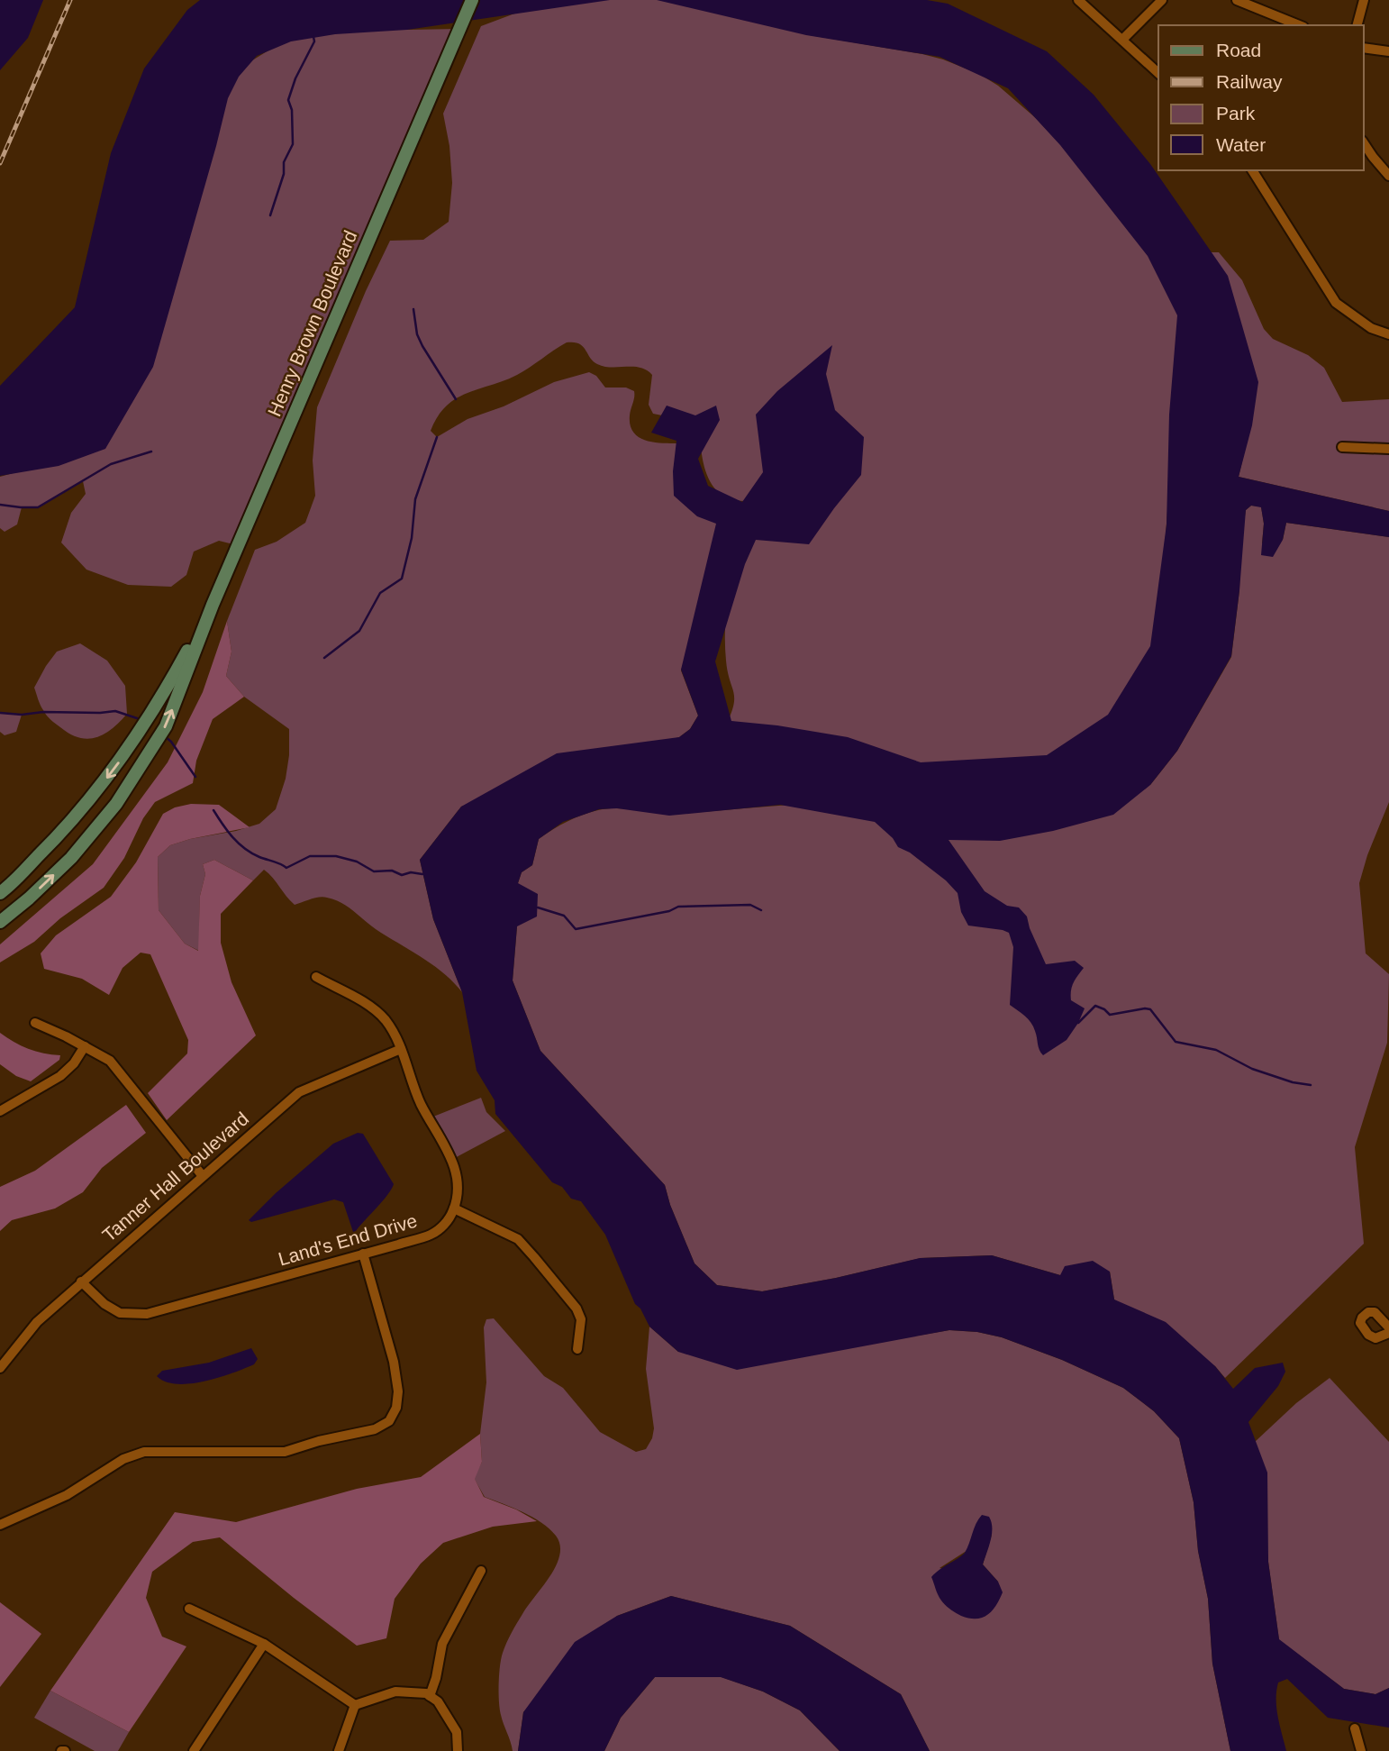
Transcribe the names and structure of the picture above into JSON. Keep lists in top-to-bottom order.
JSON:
{
  "streets": {
    "main road": ["Henry Brown Boulevard"],
    "street": ["Tanner Hall Boulevard", "Land's End Drive"]
  },
  "crossings": [
    ["Tanner Hall Boulevard", "Land's End Drive"]
  ],
  "legend": [
    "Road",
    "Railway",
    "Park",
    "Water"
  ]
}
